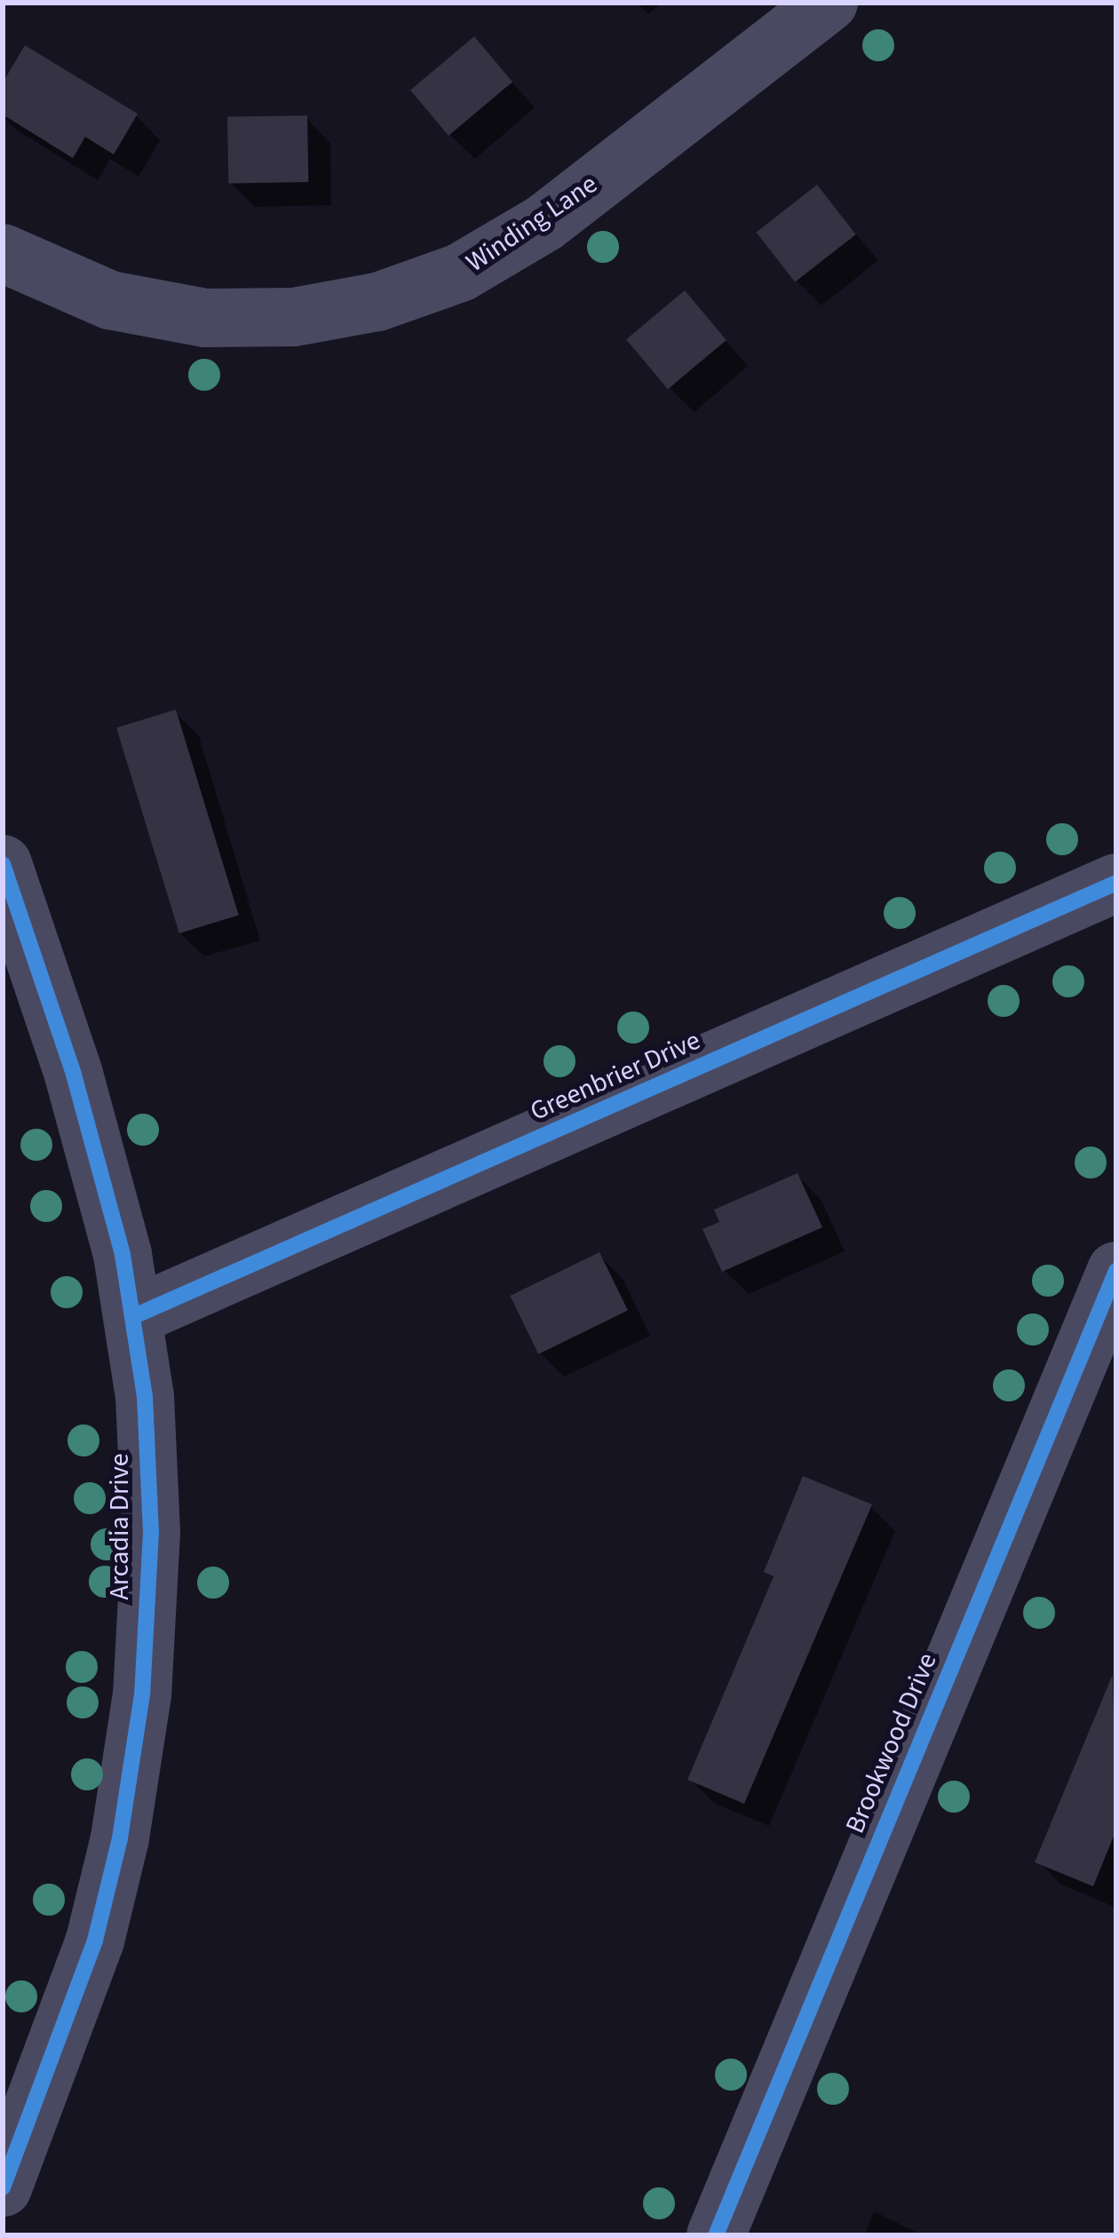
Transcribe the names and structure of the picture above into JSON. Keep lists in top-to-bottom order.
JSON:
{
  "streets": {
    "street": [
      "Winding Lane",
      "Greenbrier Drive",
      "Arcadia Drive",
      "Brookwood Drive"
    ]
  },
  "crossings": [
    ["Greenbrier Drive", "Arcadia Drive"]
  ]
}
